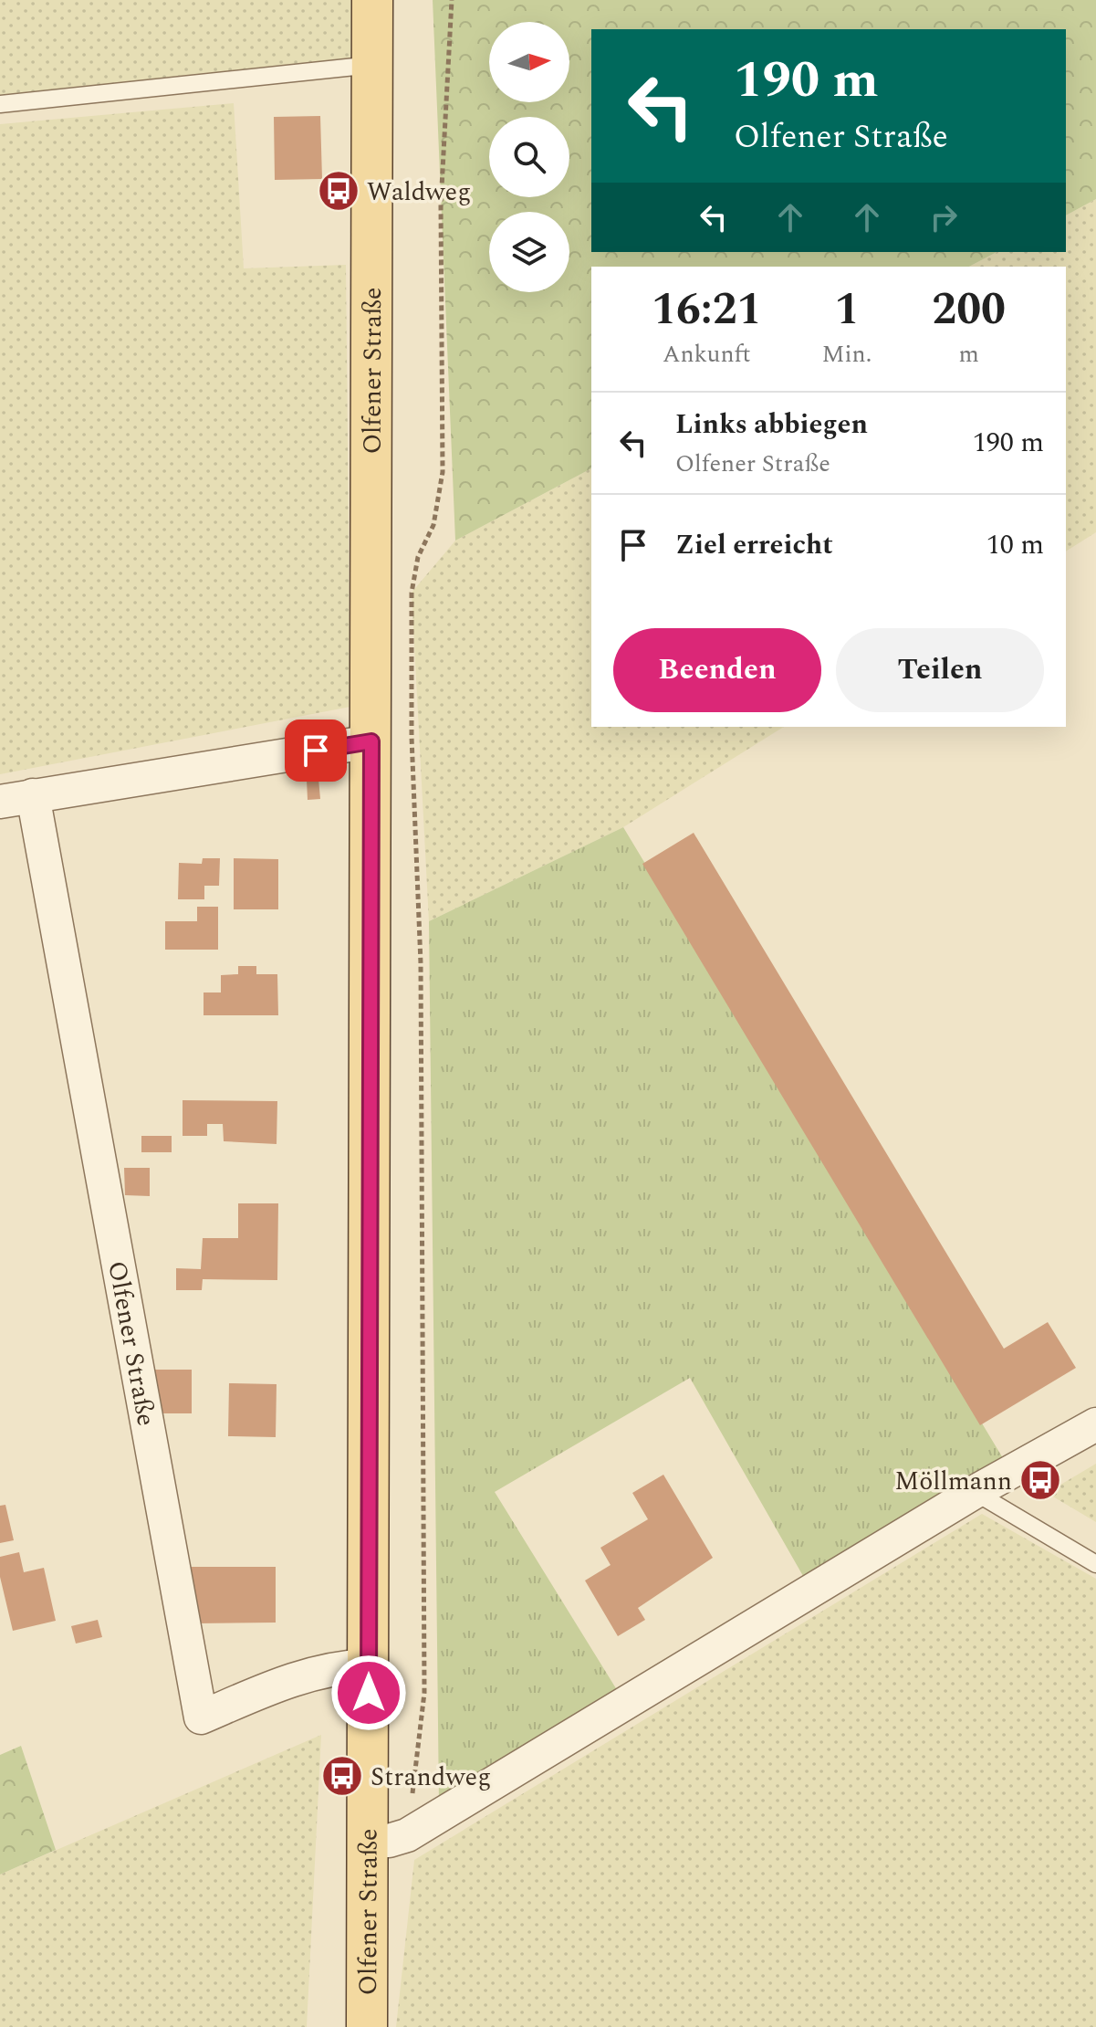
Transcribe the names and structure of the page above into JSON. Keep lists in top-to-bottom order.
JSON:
{
  "streets": {
    "main road": ["Olfener Straße"]
  },
  "places": {
    "bus stop": ["Waldweg", "Möllmann", "Strandweg"]
  },
  "north": "right",
  "page": {
    "turn": ["190 m", "Olfener Straße"],
    "eta": [
      "16:21",
      "Ankunft",
      "1",
      "Min.",
      "200",
      "m"
    ],
    "list": [
      {
        "name": "Links abbiegen",
        "note": "Olfener Straße",
        "value": "190 m"
      },
      {
        "name": "Ziel erreicht",
        "value": "10 m"
      }
    ],
    "buttons": ["Beenden", "Teilen"]
  }
}
